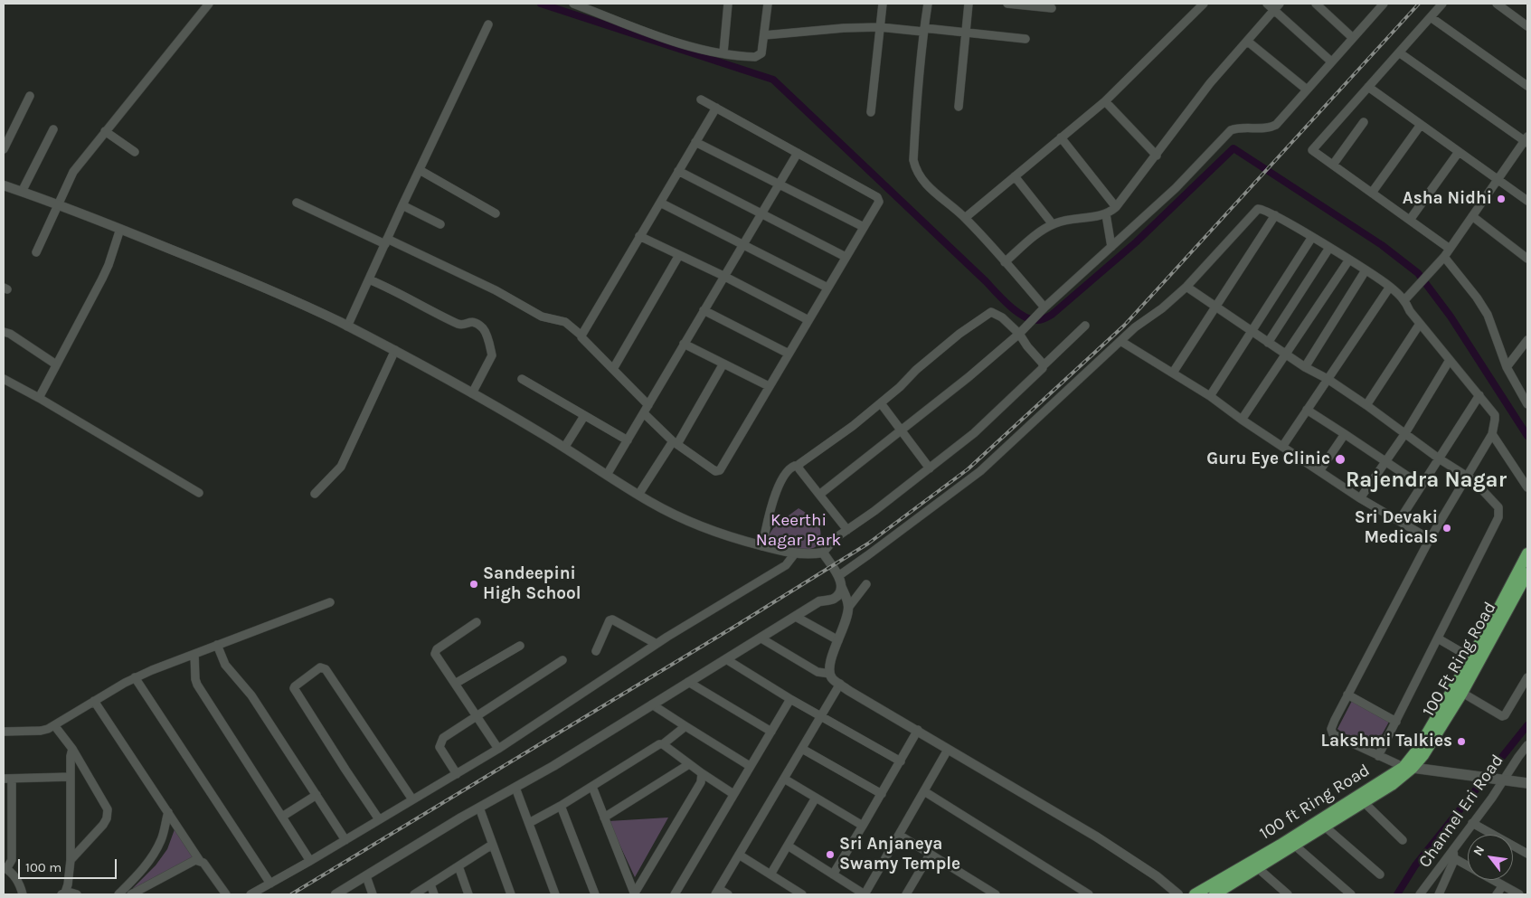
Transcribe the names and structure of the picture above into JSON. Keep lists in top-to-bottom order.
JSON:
{
  "streets": {
    "main road": ["100 Ft Ring Road", "100 ft Ring Road"],
    "street": ["Channel Eri Road"]
  },
  "crossings": [
    ["100 Ft Ring Road", "100 ft Ring Road"]
  ],
  "districts": ["Rajendra Nagar"],
  "parks": ["Keerthi Nagar Park"],
  "places": [
    "Asha Nidhi",
    "Guru Eye Clinic",
    "Sri Devaki Medicals",
    "Sandeepini High School",
    "Lakshmi Talkies",
    "Sri Anjaneya Swamy Temple"
  ],
  "scale_bar": "100 m",
  "north": "top left"
}
